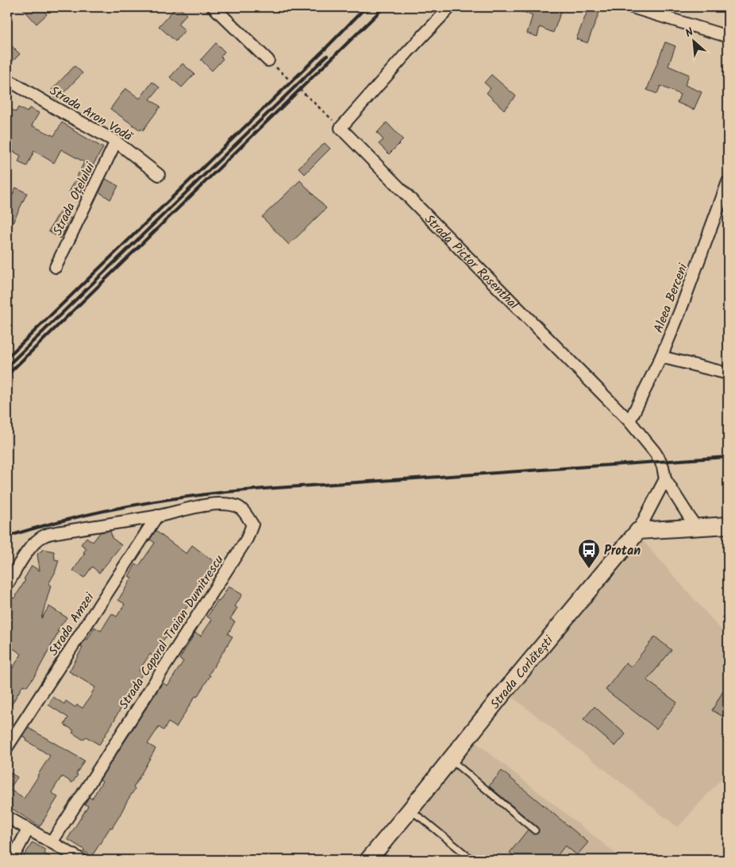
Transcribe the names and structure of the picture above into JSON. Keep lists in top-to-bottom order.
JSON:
{
  "streets": {
    "street": [
      "Strada Aron Vodă",
      "Strada Oțelului",
      "Strada Pictor Rosenthal",
      "Aleea Berceni",
      "Strada Amzei",
      "Strada Caporal Traian Dumitrescu",
      "Strada Corlătești"
    ]
  },
  "crossings": [
    ["Strada Aron Vodă", "Strada Oțelului"],
    ["Strada Pictor Rosenthal", "Aleea Berceni"],
    ["Strada Pictor Rosenthal", "Strada Corlătești"],
    ["Strada Amzei", "Strada Caporal Traian Dumitrescu"]
  ],
  "places": {
    "bus stop": ["Protan"]
  },
  "north": "top left"
}
